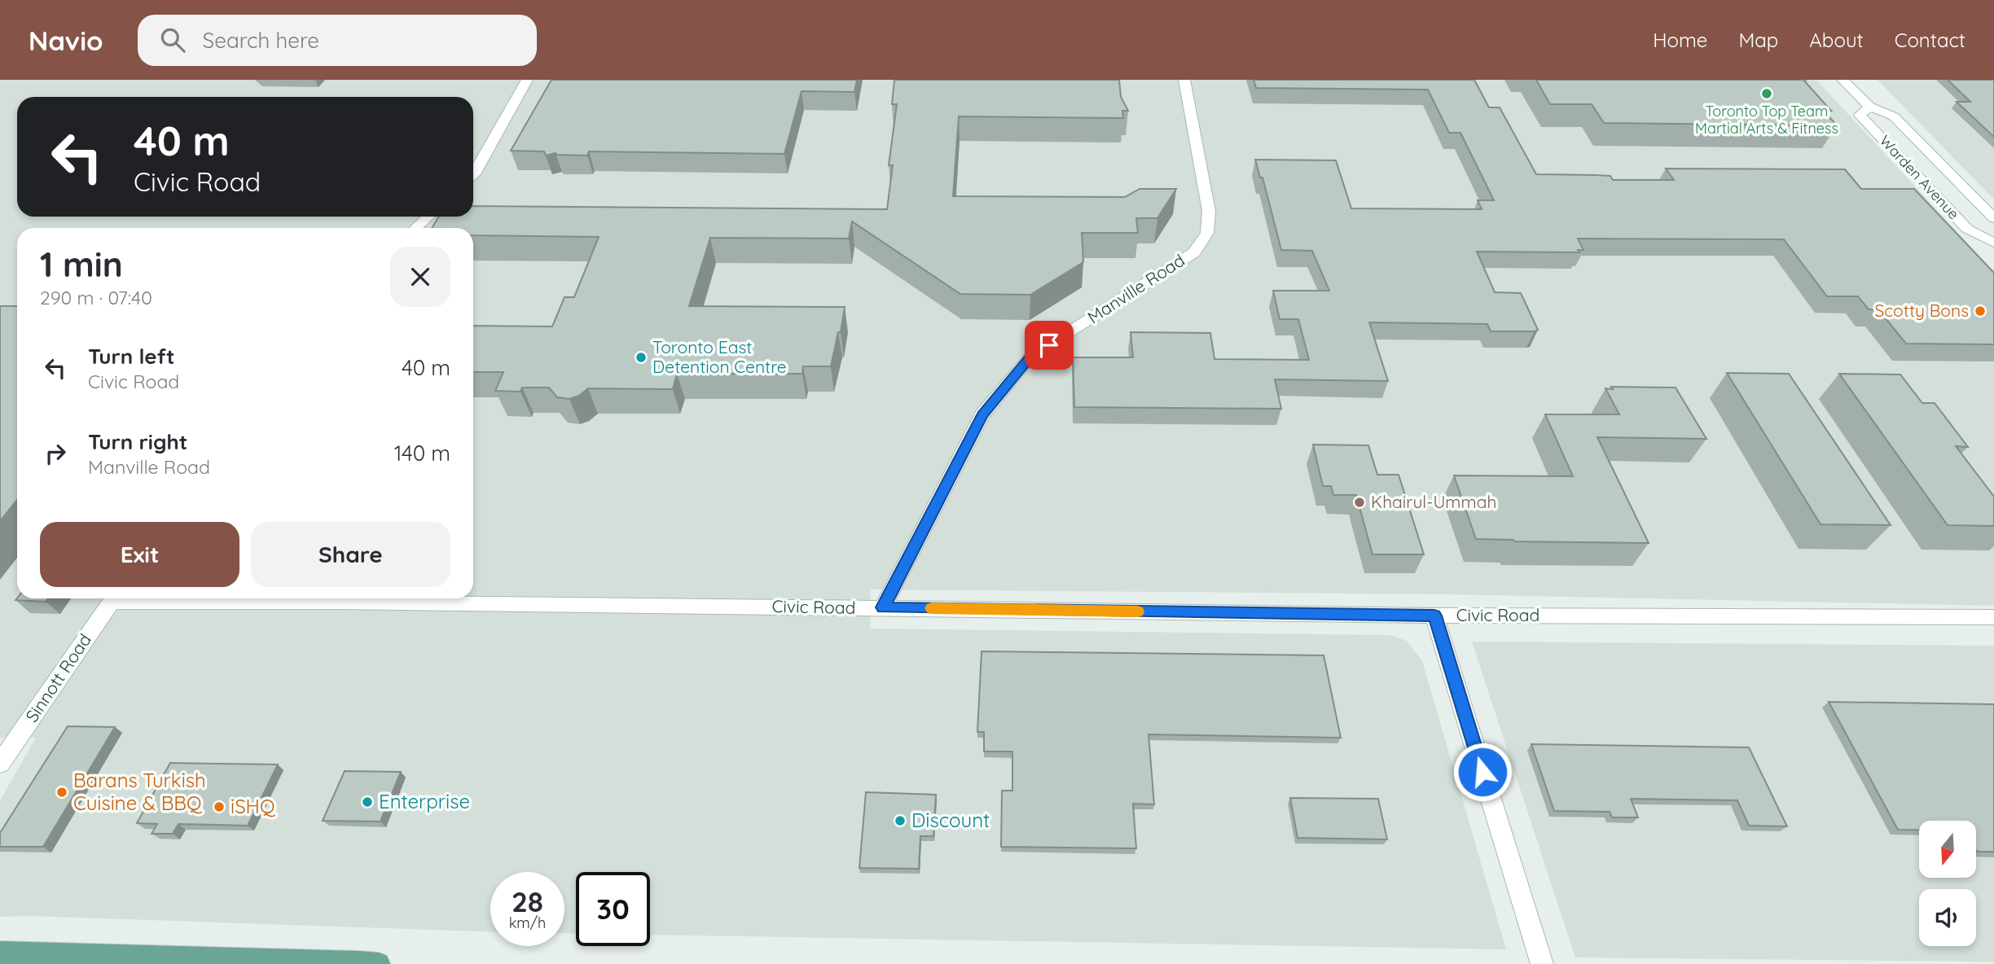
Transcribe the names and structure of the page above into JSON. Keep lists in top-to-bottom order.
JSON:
{
  "streets": {
    "street": [
      "Warden Avenue",
      "Manville Road",
      "Civic Road",
      "Sinnott Road"
    ]
  },
  "crossings": [
    ["Manville Road", "Civic Road"]
  ],
  "places": [
    "Toronto Top Team Martial Arts & Fitness",
    "Scotty Bons",
    "Toronto East Detention Centre",
    "Khairul-Ummah",
    "Barans Turkish Cuisine & BBQ",
    "Enterprise",
    "iSHQ",
    "Discount"
  ],
  "north": "bottom",
  "page": {
    "header": "Navio",
    "search": "Search here",
    "nav": [
      "Home",
      "Map",
      "About",
      "Contact"
    ],
    "turn": ["40 m", "Civic Road"],
    "heading": ["1 min", "290 m · 07:40"],
    "list": [
      {
        "name": "Turn left",
        "note": "Civic Road",
        "value": "40 m"
      },
      {
        "name": "Turn right",
        "note": "Manville Road",
        "value": "140 m"
      }
    ],
    "buttons": ["Exit", "Share"],
    "speed": "28 km/h",
    "limit": "30"
  }
}
